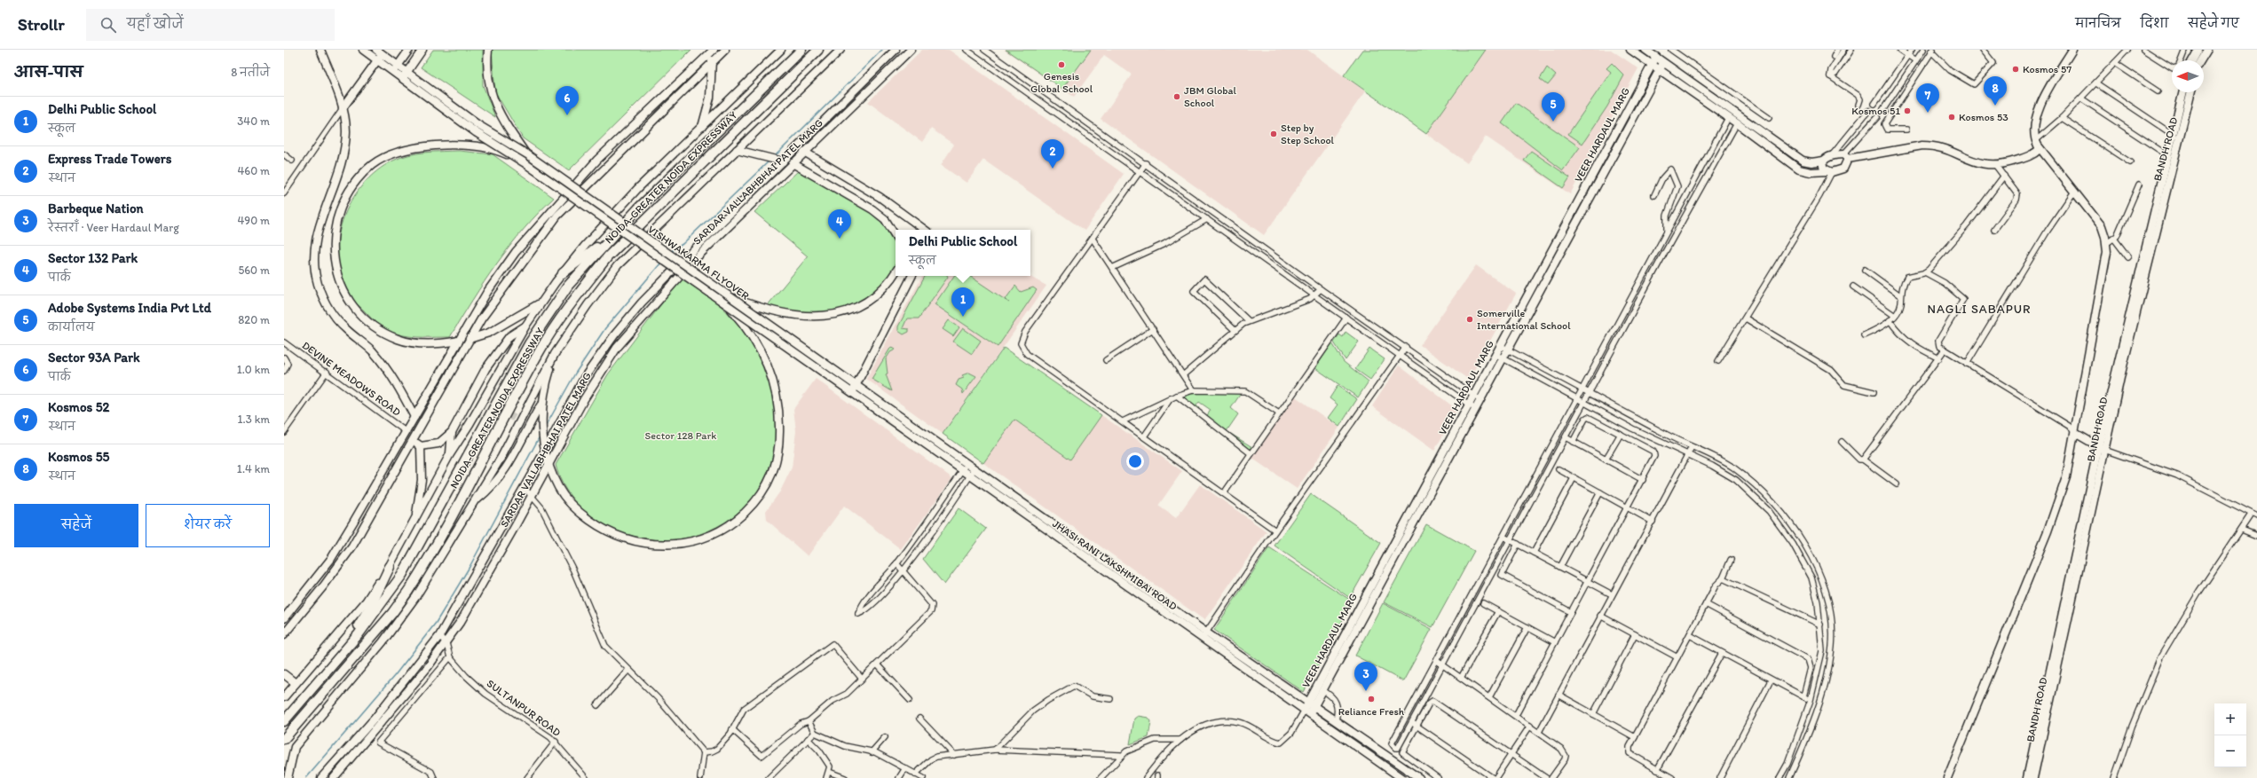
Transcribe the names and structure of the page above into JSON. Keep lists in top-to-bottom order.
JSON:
{
  "streets": {
    "highway": ["NOIDA-GREATER NOIDA EXPRESSWAY"],
    "street": [
      "VEER HARDAUL MARG",
      "BANDH ROAD",
      "SARDAR VALLABHBHAI PATEL MARG",
      "VISHWAKARMA FLYOVER",
      "DEVINE MEADOWS ROAD",
      "JHASI RANI LAKSHMIBAI ROAD",
      "SULTANPUR ROAD"
    ]
  },
  "crossings": [
    ["VEER HARDAUL MARG", "JHASI RANI LAKSHMIBAI ROAD"],
    ["SARDAR VALLABHBHAI PATEL MARG", "SULTANPUR ROAD"],
    ["VISHWAKARMA FLYOVER", "JHASI RANI LAKSHMIBAI ROAD"]
  ],
  "districts": ["NAGLI SABAPUR"],
  "parks": ["Sector 128 Park"],
  "places": [
    "Genesis Global School",
    "Kosmos 57",
    "JBM Global School",
    "Kosmos 51",
    "Kosmos 53",
    "Step by Step School",
    "Somerville International School",
    "Reliance Fresh"
  ],
  "north": "left",
  "page": {
    "header": "Strollr",
    "search": "यहाँ खोजें",
    "nav": ["मानचित्र", "दिशा", "सहेजे गए"],
    "heading": ["आस-पास", "8 नतीजे"],
    "pins": [
      "8",
      "7",
      "6",
      "5",
      "2",
      "4",
      "1",
      "3"
    ],
    "list": [
      {
        "mark": "1",
        "name": "Delhi Public School",
        "note": "स्कूल",
        "value": "340 m"
      },
      {
        "mark": "2",
        "name": "Express Trade Towers",
        "note": "स्थान",
        "value": "460 m"
      },
      {
        "mark": "3",
        "name": "Barbeque Nation",
        "note": "रेस्तराँ · Veer Hardaul Marg",
        "value": "490 m"
      },
      {
        "mark": "4",
        "name": "Sector 132 Park",
        "note": "पार्क",
        "value": "560 m"
      },
      {
        "mark": "5",
        "name": "Adobe Systems India Pvt Ltd",
        "note": "कार्यालय",
        "value": "820 m"
      },
      {
        "mark": "6",
        "name": "Sector 93A Park",
        "note": "पार्क",
        "value": "1.0 km"
      },
      {
        "mark": "7",
        "name": "Kosmos 52",
        "note": "स्थान",
        "value": "1.3 km"
      },
      {
        "mark": "8",
        "name": "Kosmos 55",
        "note": "स्थान",
        "value": "1.4 km"
      }
    ],
    "popup": ["Delhi Public School", "स्कूल"],
    "buttons": ["सहेजें", "शेयर करें"],
    "map_buttons": ["+", "−"]
  }
}
